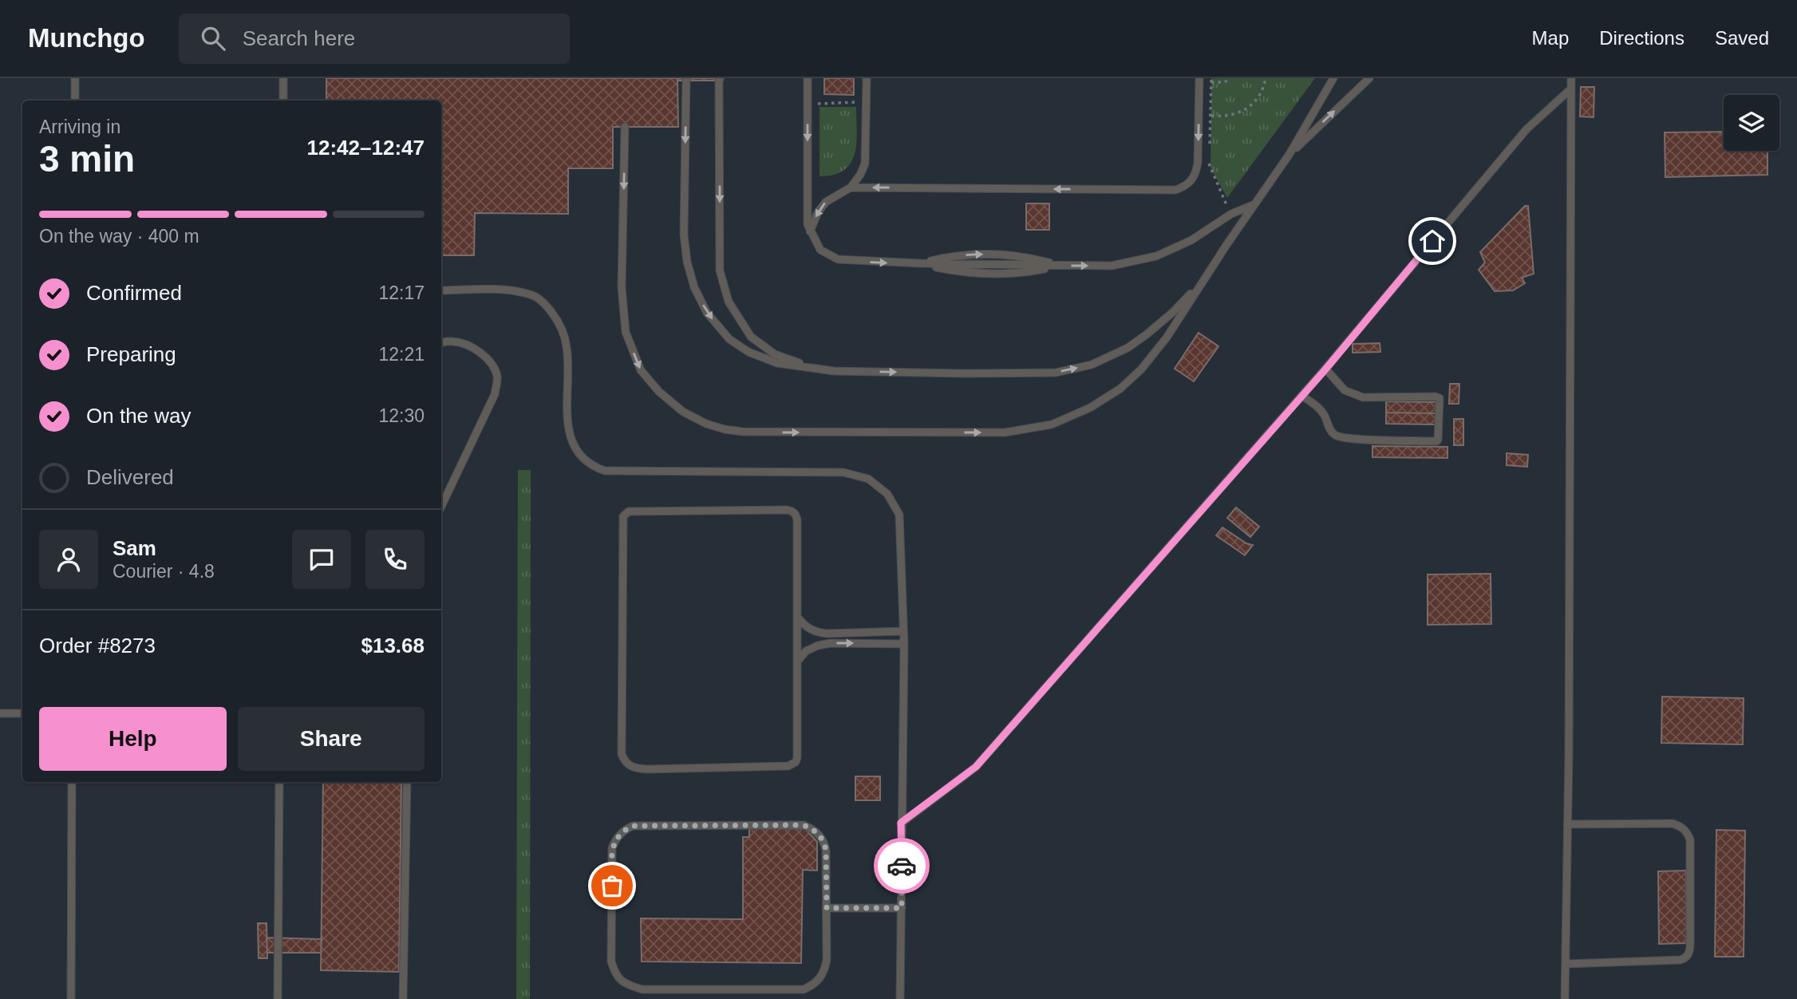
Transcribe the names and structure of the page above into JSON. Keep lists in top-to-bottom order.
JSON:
{
  "page": {
    "header": "Munchgo",
    "search": "Search here",
    "nav": ["Map", "Directions", "Saved"],
    "heading": ["3 min", "Arriving in", "12:42–12:47"],
    "panel": [
      "Sam",
      "Courier · 4.8",
      "Order #8273",
      "$13.68"
    ],
    "bar": "On the way · 400 m",
    "list": [
      ["Confirmed", "12:17"],
      ["Preparing", "12:21"],
      ["On the way", "12:30"],
      "Delivered"
    ],
    "buttons": ["Help", "Share"]
  }
}
